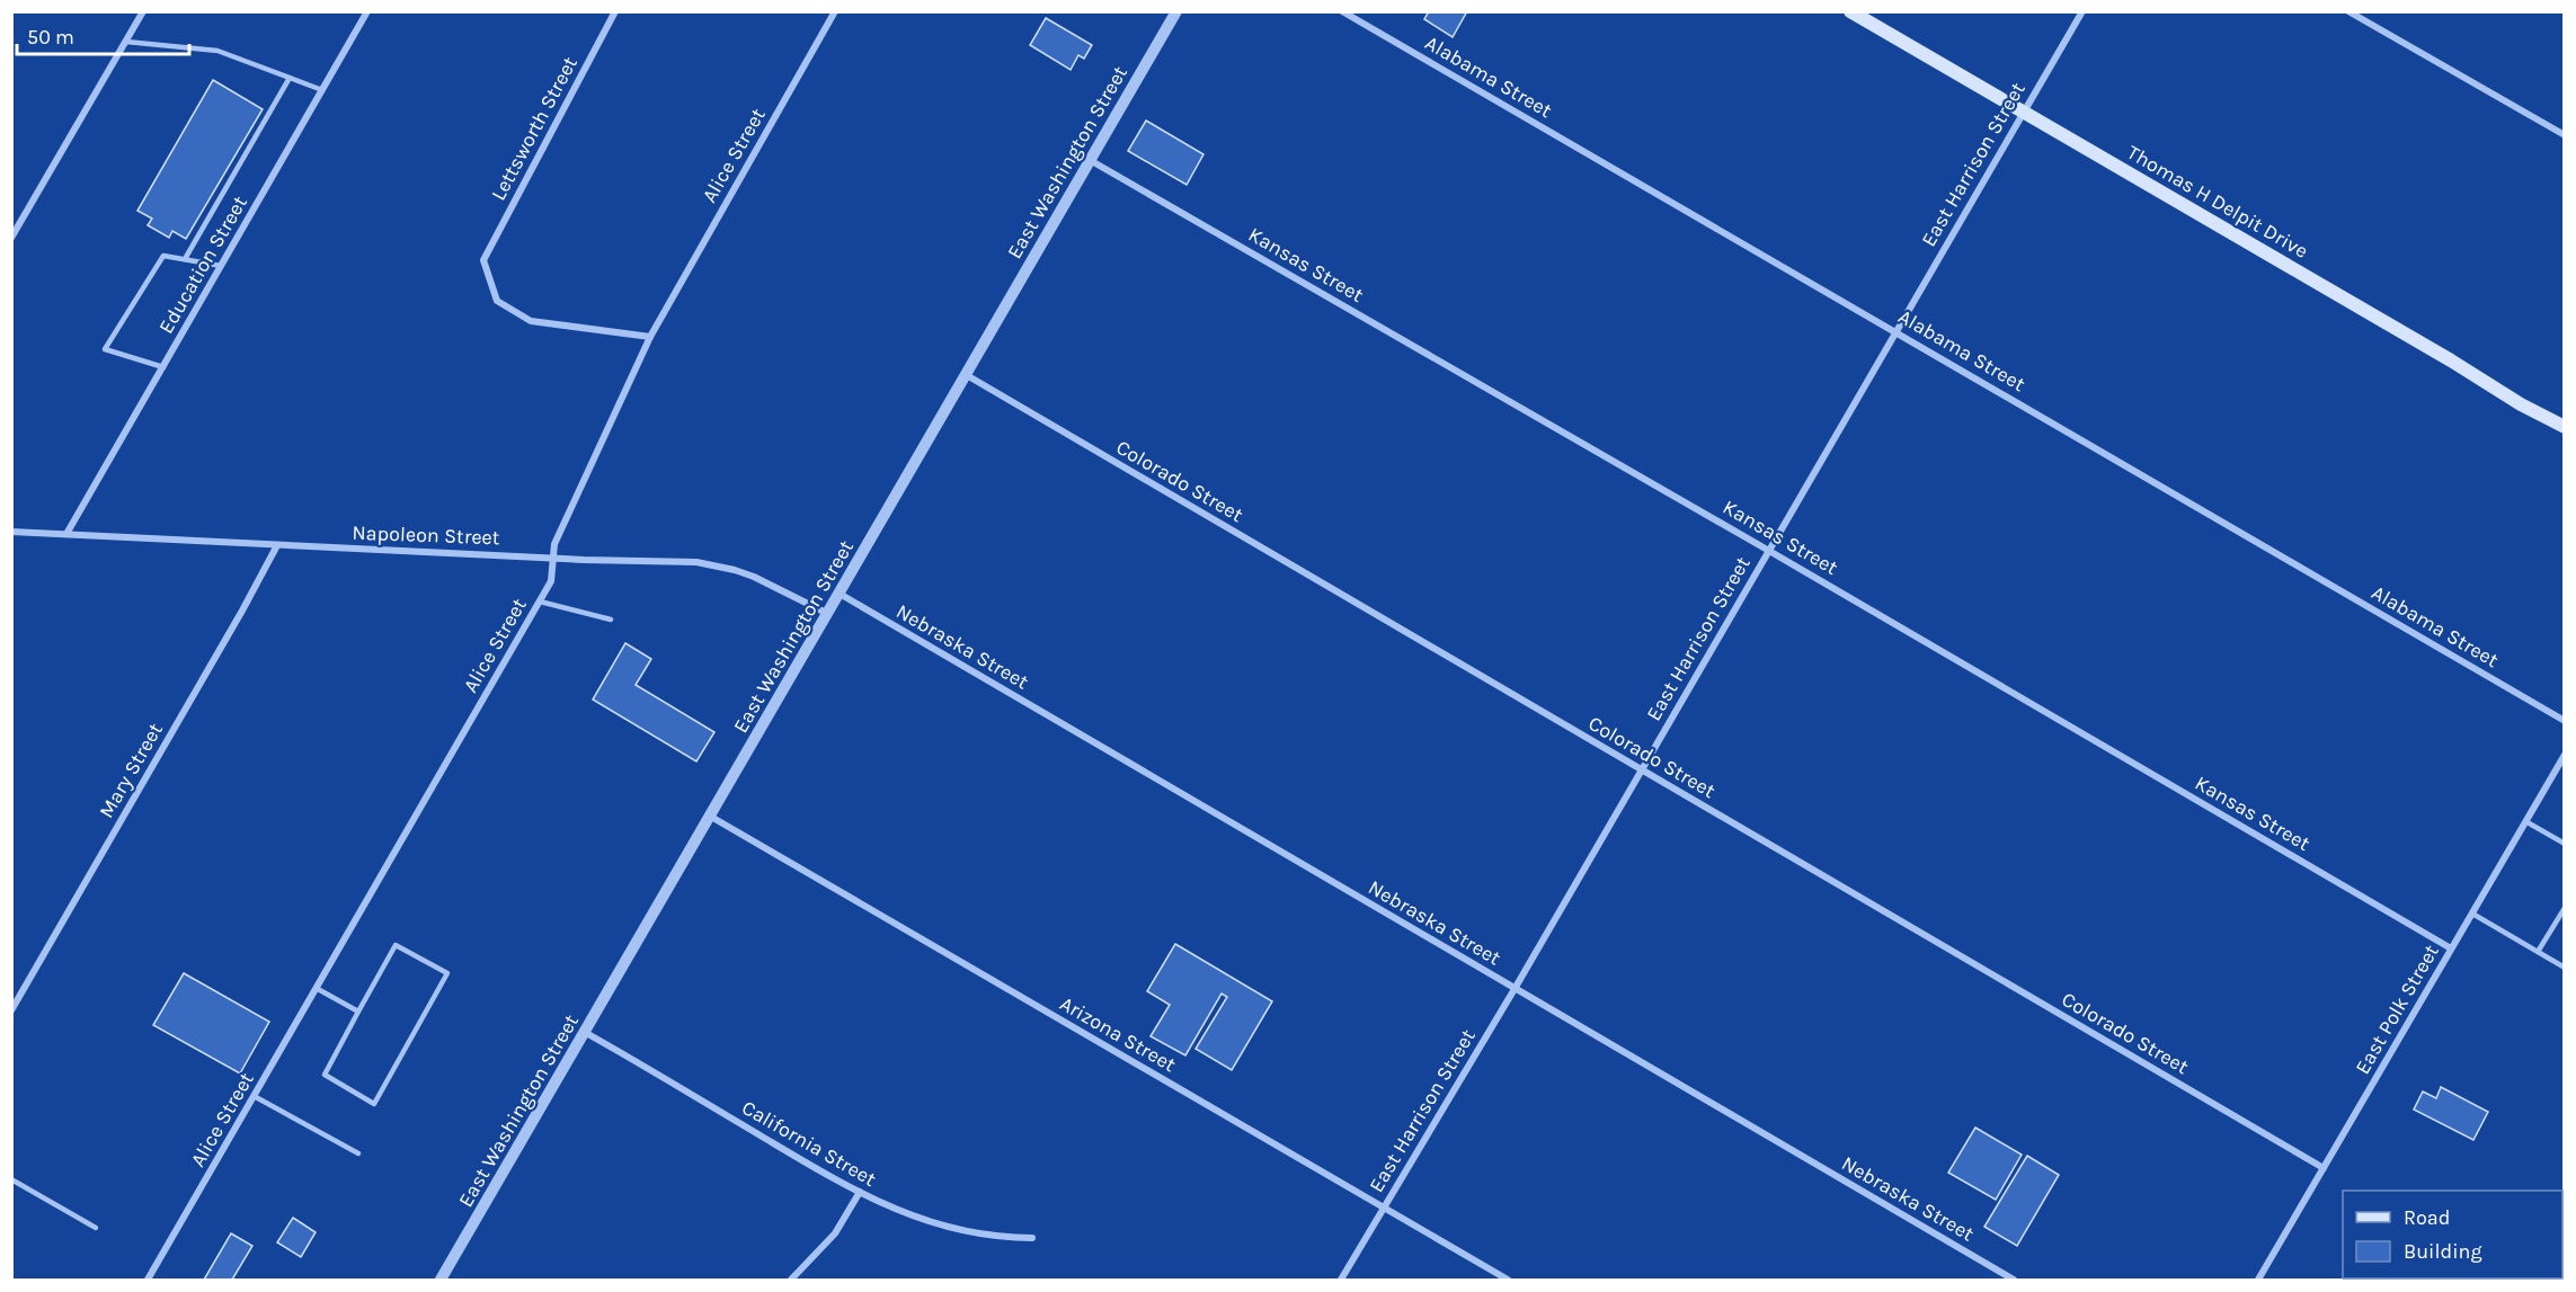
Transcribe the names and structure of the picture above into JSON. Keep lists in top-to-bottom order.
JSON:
{
  "streets": {
    "main road": ["Thomas H Delpit Drive"],
    "street": [
      "Alabama Street",
      "Lettsworth Street",
      "Alice Street",
      "East Washington Street",
      "East Harrison Street",
      "Education Street",
      "Kansas Street",
      "Colorado Street",
      "Napoleon Street",
      "Nebraska Street",
      "Mary Street",
      "East Polk Street",
      "Arizona Street",
      "California Street"
    ]
  },
  "crossings": [
    ["Alabama Street", "East Harrison Street"],
    ["Lettsworth Street", "Alice Street"],
    ["Alice Street", "Napoleon Street"],
    ["East Washington Street", "Kansas Street"],
    ["East Washington Street", "Colorado Street"],
    ["East Washington Street", "Napoleon Street"],
    ["East Washington Street", "Nebraska Street"],
    ["East Washington Street", "Arizona Street"],
    ["East Washington Street", "California Street"],
    ["East Harrison Street", "Thomas H Delpit Drive"],
    ["East Harrison Street", "Kansas Street"],
    ["East Harrison Street", "Colorado Street"],
    ["East Harrison Street", "Nebraska Street"],
    ["East Harrison Street", "Arizona Street"],
    ["Education Street", "Napoleon Street"],
    ["Kansas Street", "East Polk Street"],
    ["Colorado Street", "East Polk Street"],
    ["Napoleon Street", "Mary Street"]
  ],
  "legend": ["Road", "Building"],
  "scale_bar": "50 m"
}
